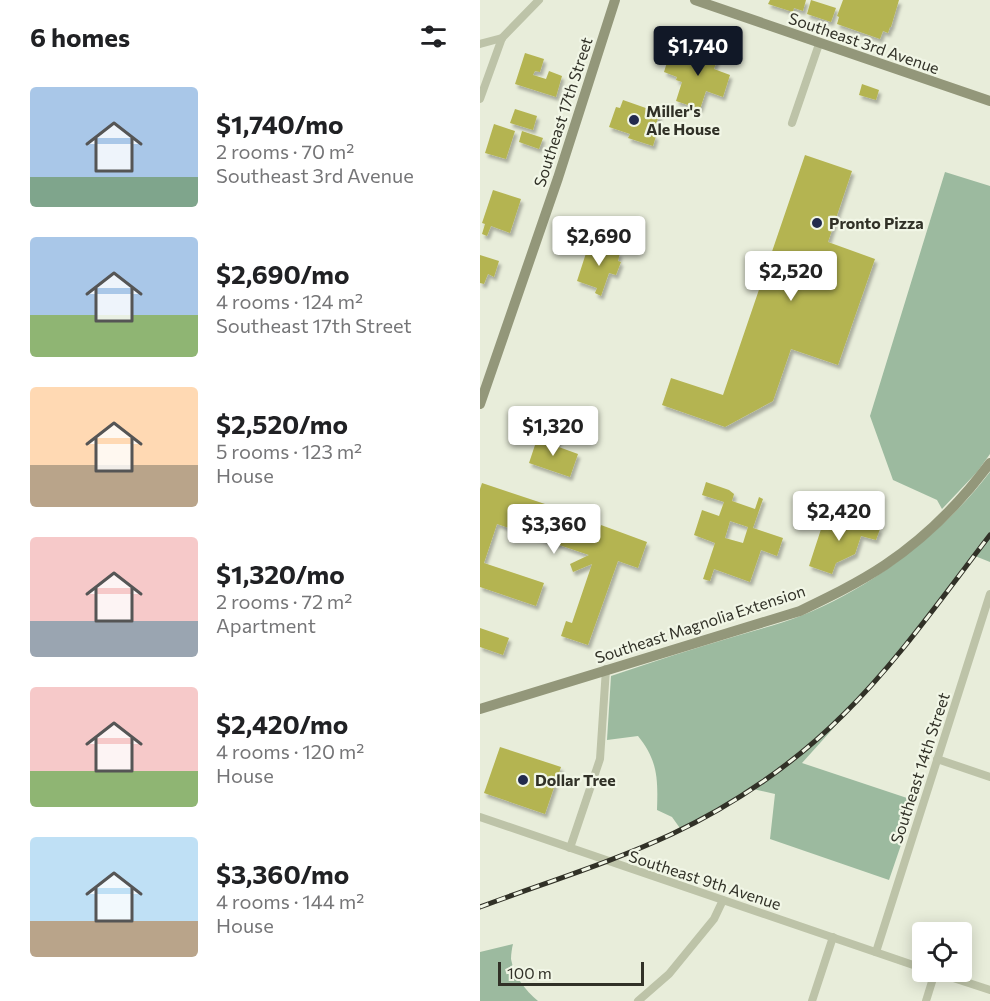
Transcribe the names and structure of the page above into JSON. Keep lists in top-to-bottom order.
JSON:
{
  "streets": {
    "main road": ["Southeast 3rd Avenue", "Southeast 17th Street", "Southeast Magnolia Extension"],
    "street": ["Southeast 14th Street", "Southeast 9th Avenue"]
  },
  "crossings": [
    ["Southeast 14th Street", "Southeast 9th Avenue"]
  ],
  "places": ["Miller's Ale House", "Pronto Pizza", "Dollar Tree"],
  "scale_bar": "100 m",
  "page": {
    "heading": "6 homes",
    "price": [
      "$1,740",
      "$2,690",
      "$2,520",
      "$1,320",
      "$2,420",
      "$3,360"
    ],
    "list": [
      {
        "name": "$1,740/mo",
        "note": "2 rooms · 70 m² · Southeast 3rd Avenue"
      },
      {
        "name": "$2,690/mo",
        "note": "4 rooms · 124 m² · Southeast 17th Street"
      },
      {
        "name": "$2,520/mo",
        "note": "5 rooms · 123 m² · House"
      },
      {
        "name": "$1,320/mo",
        "note": "2 rooms · 72 m² · Apartment"
      },
      {
        "name": "$2,420/mo",
        "note": "4 rooms · 120 m² · House"
      },
      {
        "name": "$3,360/mo",
        "note": "4 rooms · 144 m² · House"
      }
    ],
    "scale": "100 m"
  }
}
